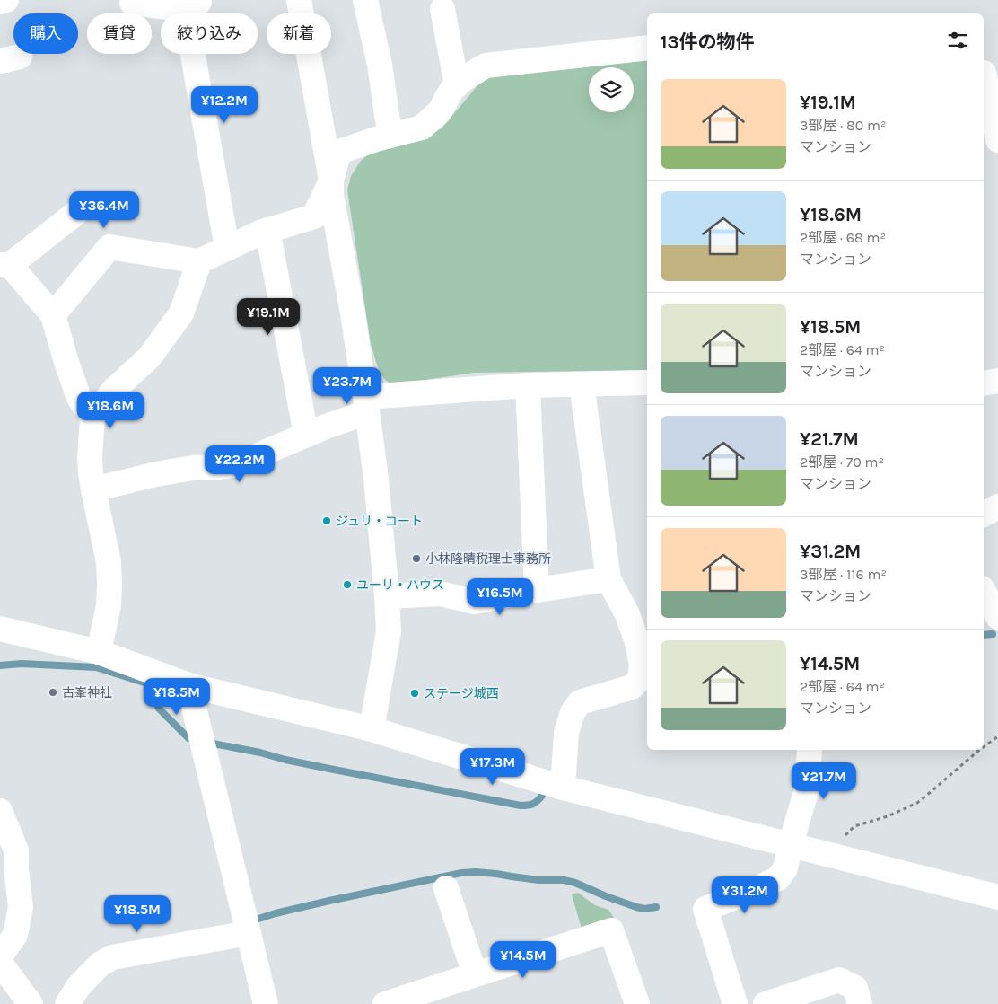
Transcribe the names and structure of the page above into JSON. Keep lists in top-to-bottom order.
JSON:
{
  "places": [
    "ジュリ・コート",
    "小林隆晴税理士事務所",
    "ユーリ・ハウス",
    "古峯神社",
    "ステージ城西"
  ],
  "page": {
    "chip": [
      "購入",
      "賃貸",
      "絞り込み",
      "新着"
    ],
    "heading": "13件の物件",
    "list": [
      {
        "name": "¥19.1M",
        "note": "3部屋 · 80 m² · マンション"
      },
      {
        "name": "¥18.6M",
        "note": "2部屋 · 68 m² · マンション"
      },
      {
        "name": "¥18.5M",
        "note": "2部屋 · 64 m² · マンション"
      },
      {
        "name": "¥21.7M",
        "note": "2部屋 · 70 m² · マンション"
      },
      {
        "name": "¥31.2M",
        "note": "3部屋 · 116 m² · マンション"
      },
      {
        "name": "¥14.5M",
        "note": "2部屋 · 64 m² · マンション"
      }
    ],
    "price": [
      "¥12.2M",
      "¥36.4M",
      "¥19.1M",
      "¥23.7M",
      "¥18.6M",
      "¥22.2M",
      "¥16.5M",
      "¥18.5M",
      "¥17.3M",
      "¥21.7M",
      "¥31.2M",
      "¥18.5M",
      "¥14.5M"
    ]
  }
}
